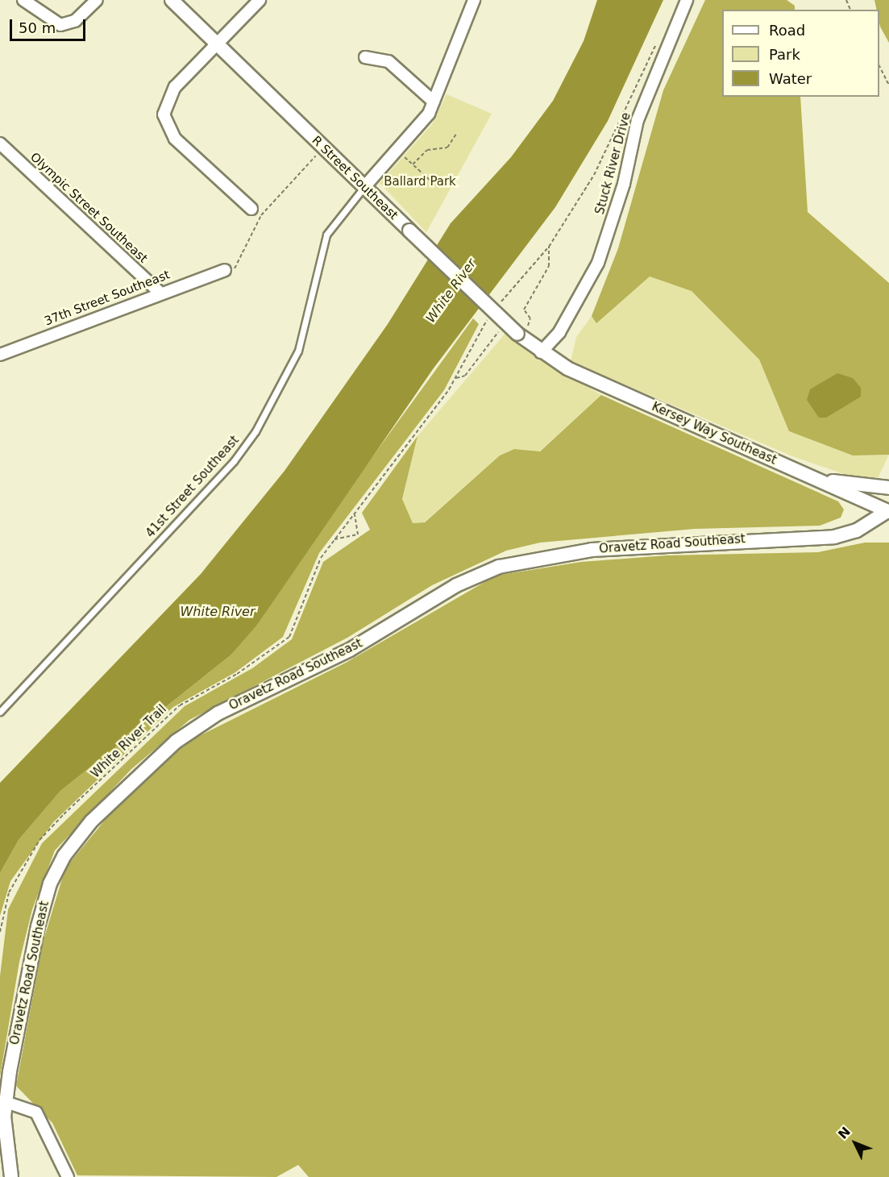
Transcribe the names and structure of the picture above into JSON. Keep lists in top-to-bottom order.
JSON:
{
  "streets": {
    "street": [
      "Stuck River Drive",
      "R Street Southeast",
      "Olympic Street Southeast",
      "37th Street Southeast",
      "Kersey Way Southeast",
      "Oravetz Road Southeast"
    ],
    "lane": ["41st Street Southeast"],
    "path": ["White River Trail"]
  },
  "crossings": [
    ["Stuck River Drive", "R Street Southeast"],
    ["Stuck River Drive", "Kersey Way Southeast"],
    ["R Street Southeast", "Kersey Way Southeast"],
    ["R Street Southeast", "41st Street Southeast"],
    ["Olympic Street Southeast", "37th Street Southeast"],
    ["Kersey Way Southeast", "Oravetz Road Southeast"]
  ],
  "water": ["White River"],
  "parks": ["Ballard Park"],
  "legend": ["Road", "Park", "Water"],
  "scale_bar": "50 m",
  "north": "top left"
}
